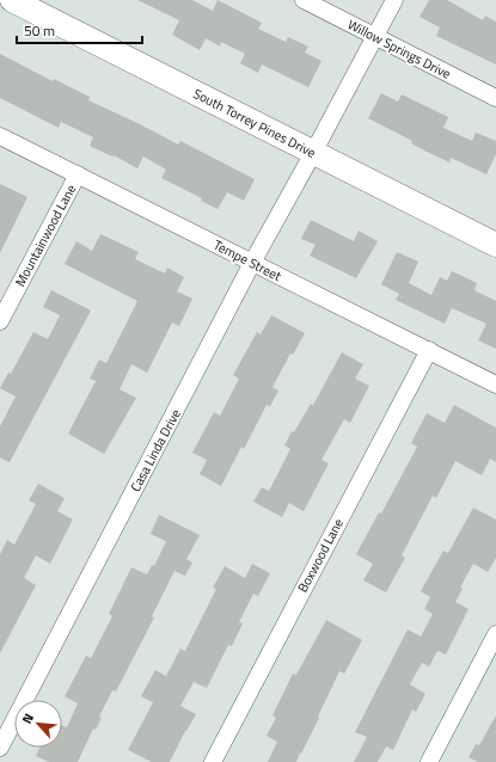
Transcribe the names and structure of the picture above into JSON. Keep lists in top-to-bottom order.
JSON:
{
  "streets": {
    "main road": ["South Torrey Pines Drive"],
    "street": [
      "Willow Springs Drive",
      "Mountainwood Lane",
      "Tempe Street",
      "Casa Linda Drive",
      "Boxwood Lane"
    ]
  },
  "crossings": [
    ["Willow Springs Drive", "Casa Linda Drive"],
    ["South Torrey Pines Drive", "Casa Linda Drive"],
    ["Mountainwood Lane", "Tempe Street"],
    ["Tempe Street", "Casa Linda Drive"],
    ["Tempe Street", "Boxwood Lane"]
  ],
  "scale_bar": "50 m",
  "north": "top left"
}
